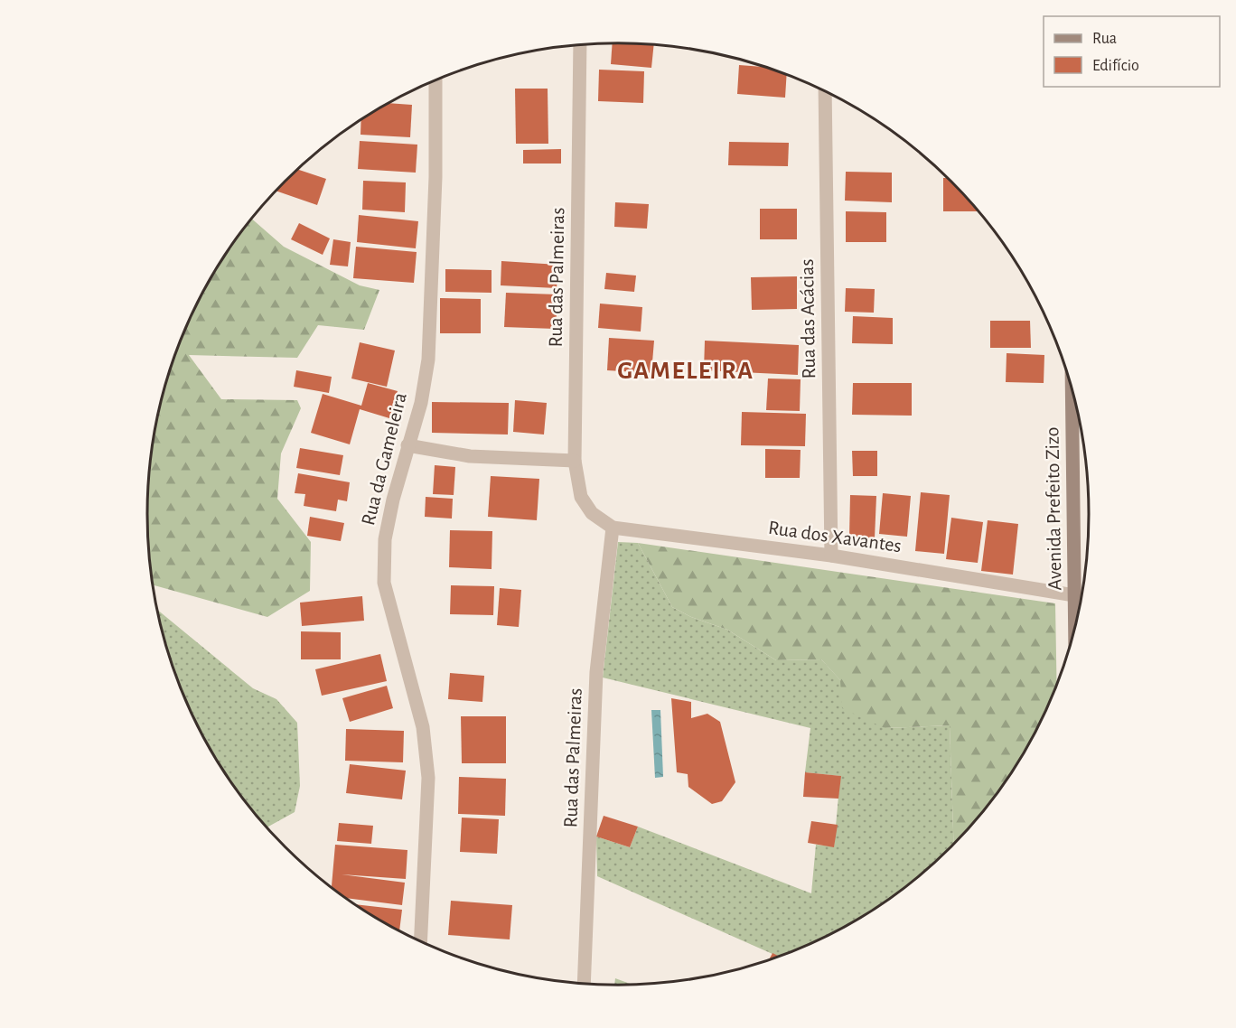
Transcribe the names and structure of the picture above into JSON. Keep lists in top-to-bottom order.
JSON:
{
  "streets": {
    "main road": ["Avenida Prefeito Zizo"],
    "street": [
      "Rua das Palmeiras",
      "Rua das Acácias",
      "Rua da Gameleira",
      "Rua dos Xavantes"
    ]
  },
  "crossings": [
    ["Rua das Palmeiras", "Rua dos Xavantes"],
    ["Rua das Acácias", "Rua dos Xavantes"],
    ["Avenida Prefeito Zizo", "Rua dos Xavantes"]
  ],
  "districts": ["GAMELEIRA"],
  "legend": ["Rua", "Edifício"]
}
